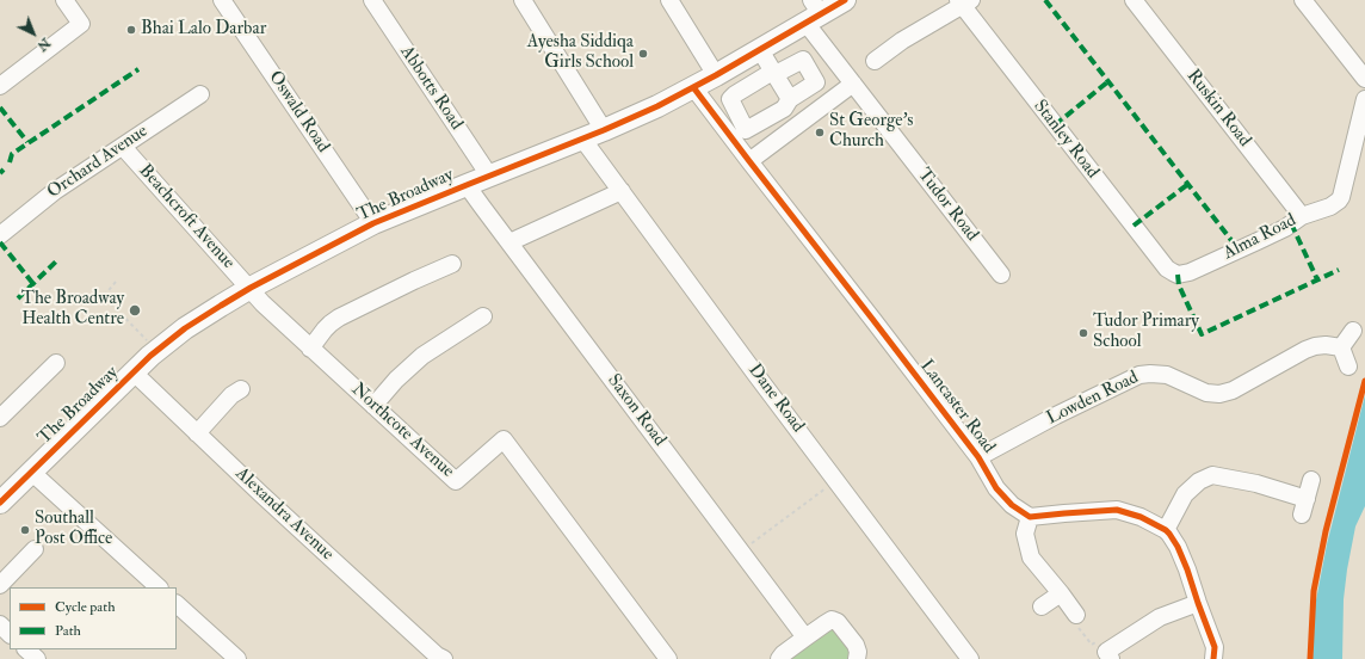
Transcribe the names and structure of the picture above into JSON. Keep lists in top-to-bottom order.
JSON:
{
  "streets": {
    "main road": ["The Broadway"],
    "street": [
      "Abbotts Road",
      "Ruskin Road",
      "Oswald Road",
      "Stanley Road",
      "Orchard Avenue",
      "Tudor Road",
      "Beachcroft Avenue",
      "Alma Road",
      "Dane Road",
      "Lowden Road",
      "Lancaster Road",
      "Saxon Road",
      "Northcote Avenue",
      "Alexandra Avenue"
    ]
  },
  "crossings": [
    ["Abbotts Road", "The Broadway"],
    ["Ruskin Road", "Alma Road"],
    ["Oswald Road", "The Broadway"],
    ["Stanley Road", "Alma Road"],
    ["Orchard Avenue", "Beachcroft Avenue"],
    ["The Broadway", "Tudor Road"],
    ["The Broadway", "Beachcroft Avenue"],
    ["The Broadway", "Dane Road"],
    ["The Broadway", "Lancaster Road"],
    ["The Broadway", "Saxon Road"],
    ["The Broadway", "Northcote Avenue"],
    ["The Broadway", "Alexandra Avenue"],
    ["Beachcroft Avenue", "Northcote Avenue"],
    ["Lowden Road", "Lancaster Road"]
  ],
  "places": [
    "Bhai Lalo Darbar",
    "Ayesha Siddiqa Girls School",
    "St George's Church",
    "The Broadway Health Centre",
    "Tudor Primary School",
    "Southall Post Office"
  ],
  "legend": ["Cycle path", "Path"],
  "north": "bottom right"
}
